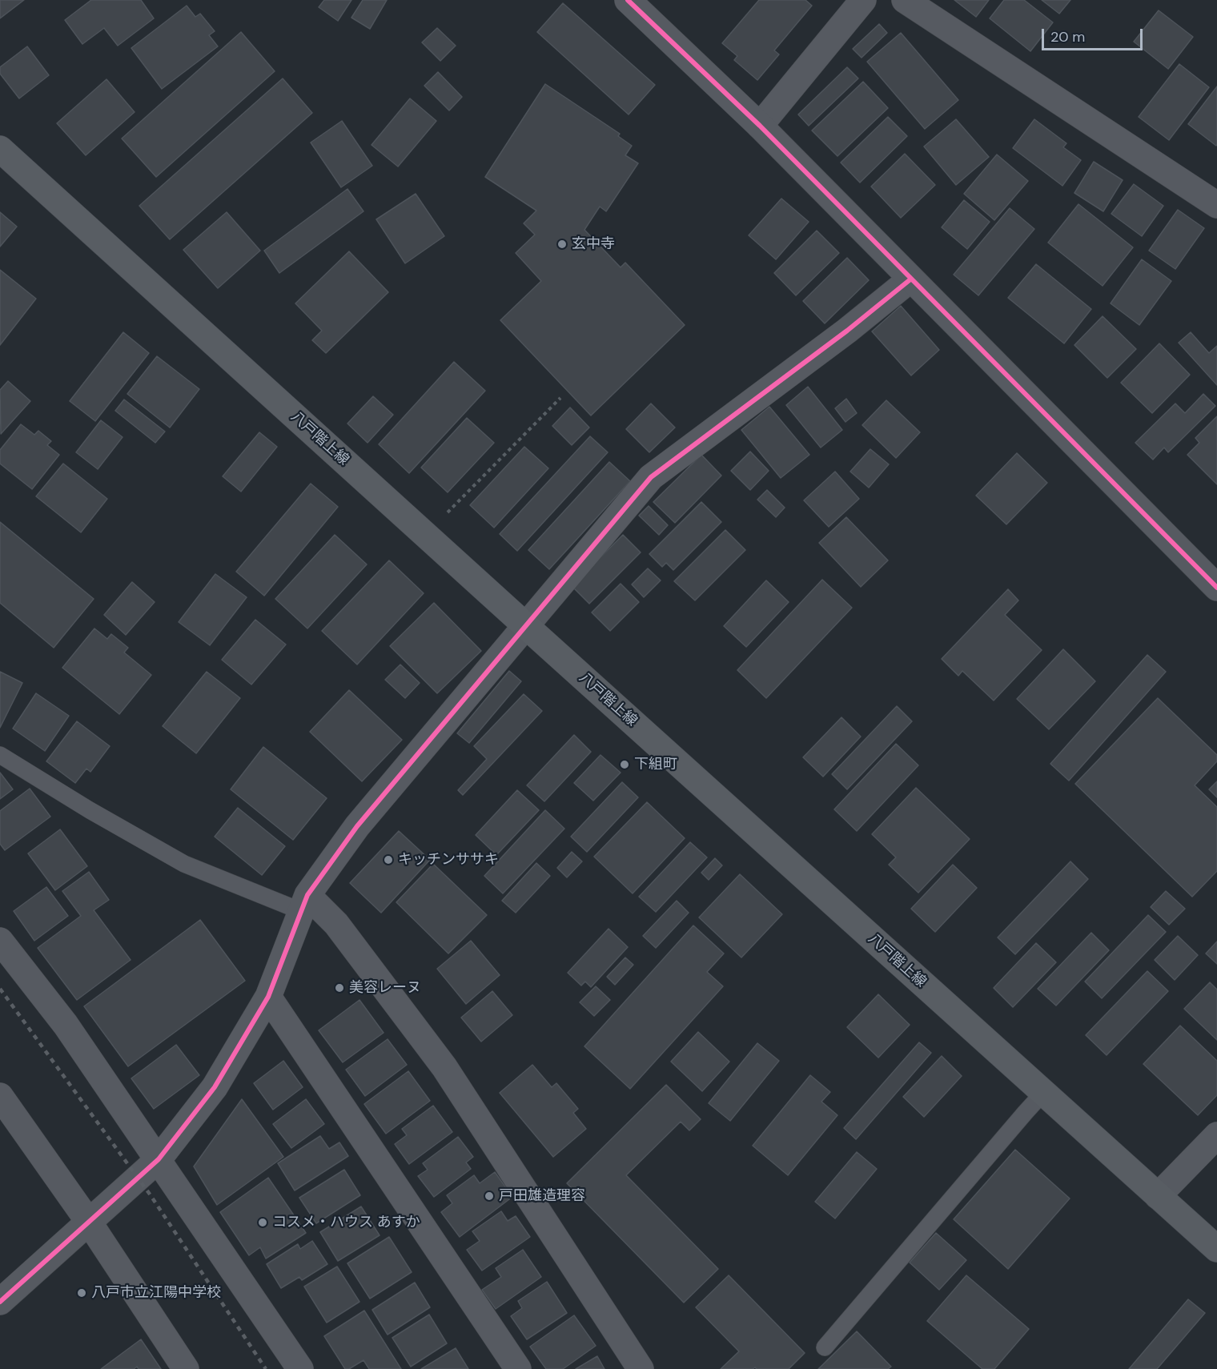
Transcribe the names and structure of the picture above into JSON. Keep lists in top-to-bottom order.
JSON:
{
  "streets": {
    "main road": ["八戸階上線"]
  },
  "places": [
    "玄中寺",
    "下組町",
    "キッチンササキ",
    "美容レーヌ",
    "戸田雄造理容",
    "コスメ・ハウス あすか",
    "八戸市立江陽中学校"
  ],
  "scale_bar": "20 m"
}
